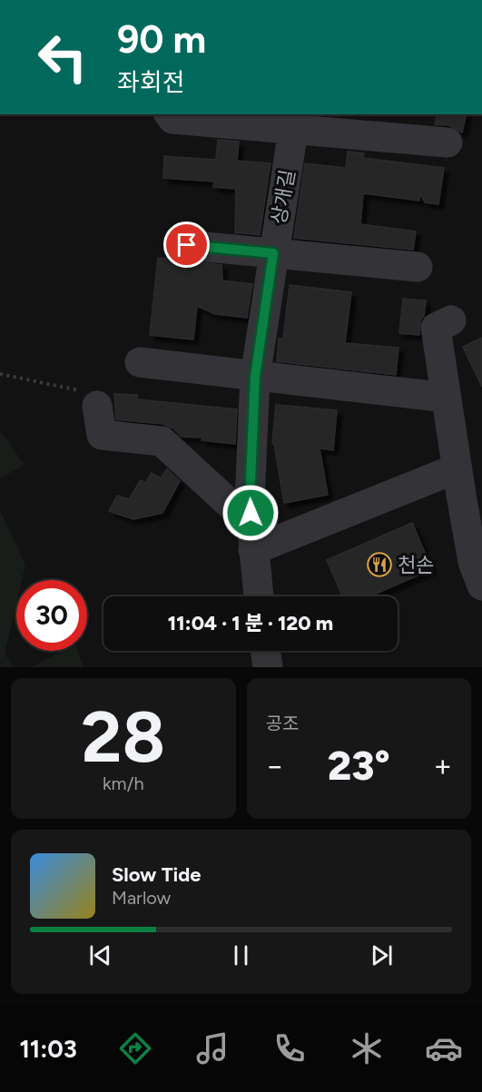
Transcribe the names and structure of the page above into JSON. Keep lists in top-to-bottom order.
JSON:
{
  "streets": {
    "street": ["상개길"]
  },
  "places": {
    "restaurant": ["천손"]
  },
  "page": {
    "turn": ["90 m", "좌회전"],
    "limit": "30",
    "trip": "11:04 · 1 분 · 120 m",
    "tile": [
      ["28", "km/h"],
      "공조"
    ],
    "heat": ["−", "23°", "+"],
    "song": ["Slow Tide", "Marlow"],
    "tabs": "11:03"
  }
}
